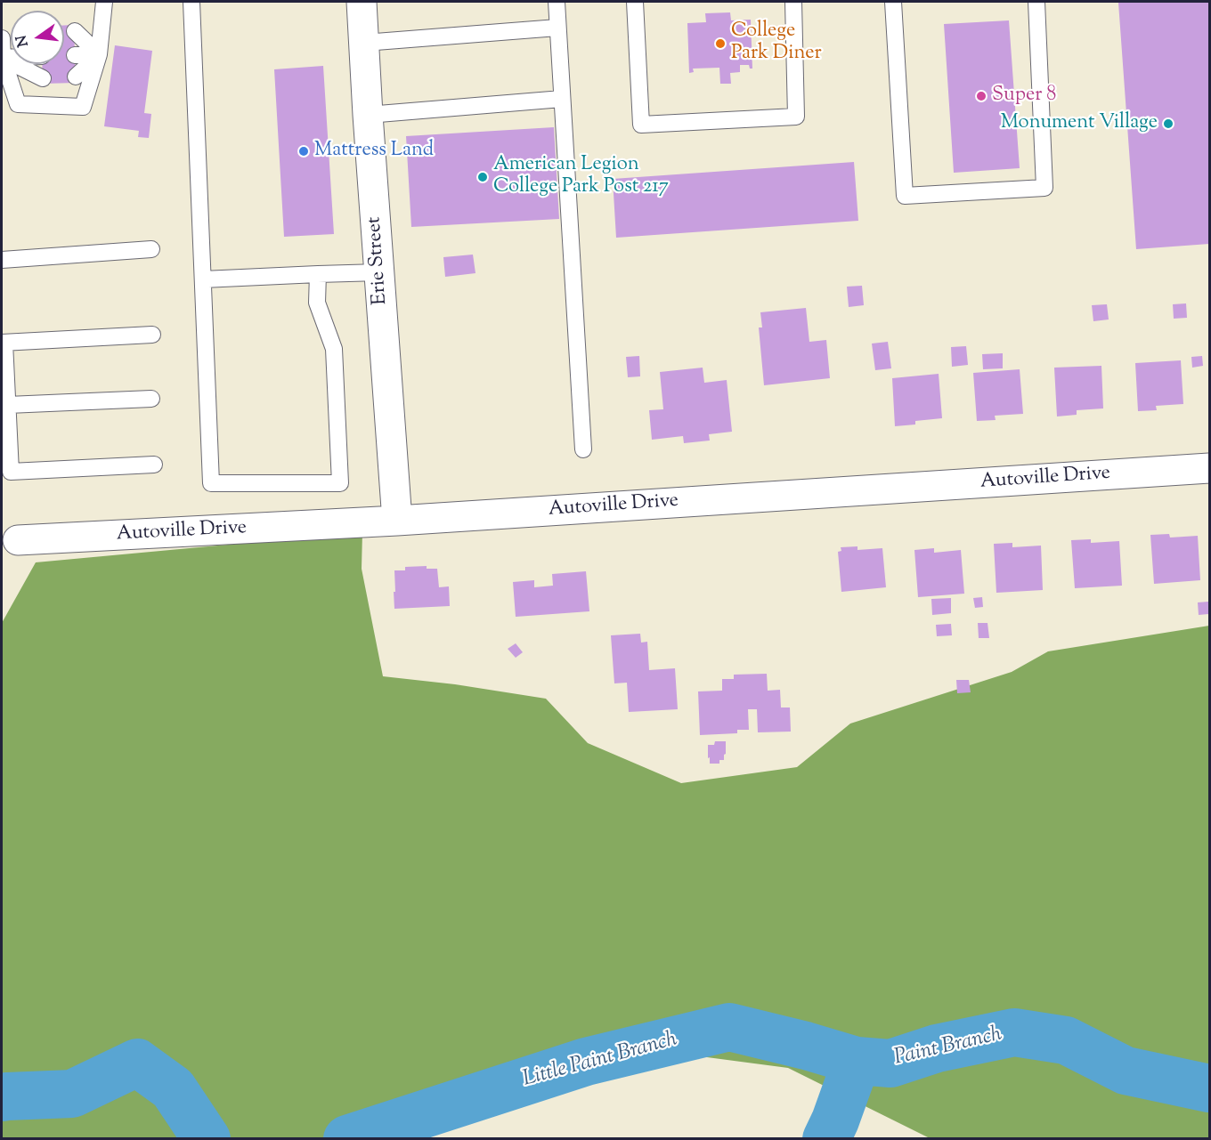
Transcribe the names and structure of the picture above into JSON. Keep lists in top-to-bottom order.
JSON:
{
  "streets": {
    "street": ["Erie Street", "Autoville Drive"]
  },
  "crossings": [
    ["Erie Street", "Autoville Drive"]
  ],
  "water": ["Paint Branch", "Little Paint Branch"],
  "places": [
    "College Park Diner",
    "Super 8",
    "Monument Village",
    "Mattress Land",
    "American Legion College Park Post 217"
  ],
  "north": "left"
}
